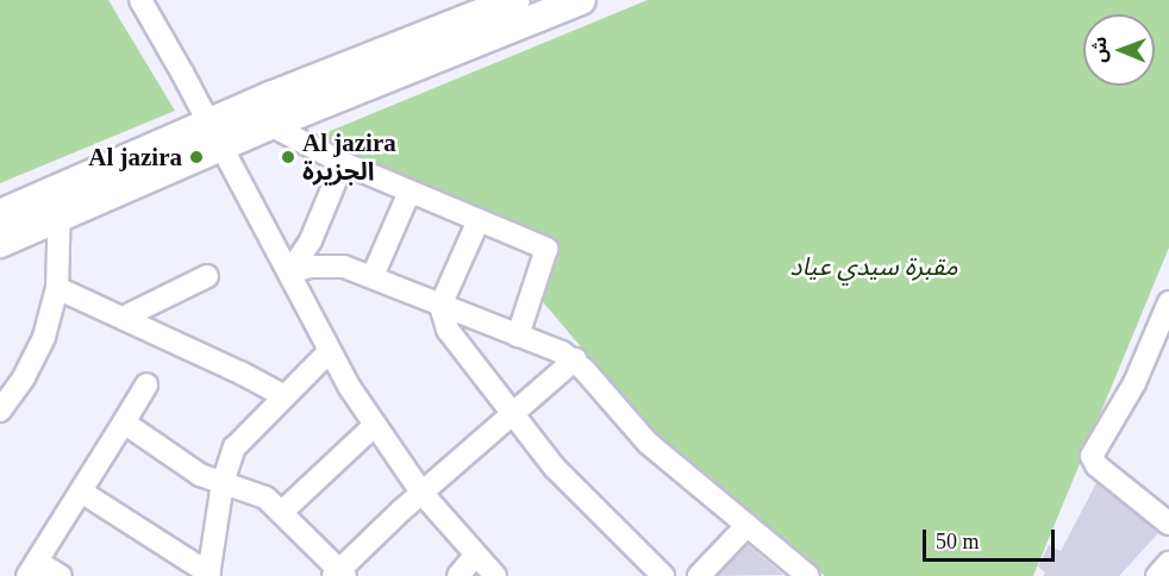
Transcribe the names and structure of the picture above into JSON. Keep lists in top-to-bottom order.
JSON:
{
  "parks": ["مقبرة سيدي عياد"],
  "places": ["Al jazira", "Al jazira الجزيرة"],
  "scale_bar": "50 m",
  "north": "left"
}
